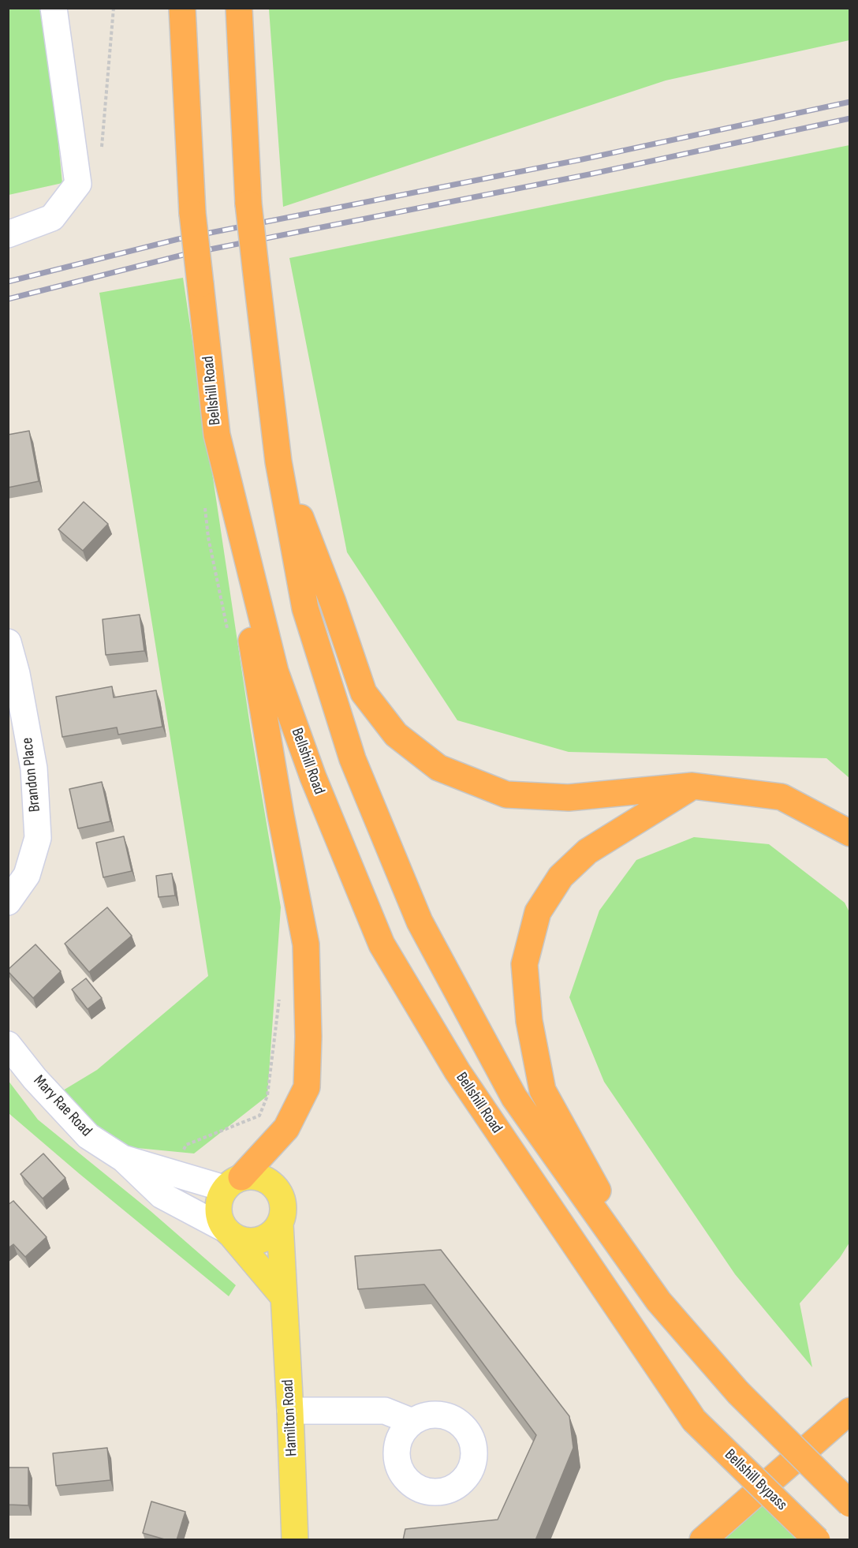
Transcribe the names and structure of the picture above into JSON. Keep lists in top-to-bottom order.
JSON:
{
  "streets": {
    "highway": ["Bellshill Road", "Bellshill Bypass"],
    "main road": ["Hamilton Road"],
    "street": ["Brandon Place", "Mary Rae Road"]
  },
  "crossings": [
    ["Bellshill Road", "Bellshill Bypass"],
    ["Mary Rae Road", "Hamilton Road"]
  ]
}
